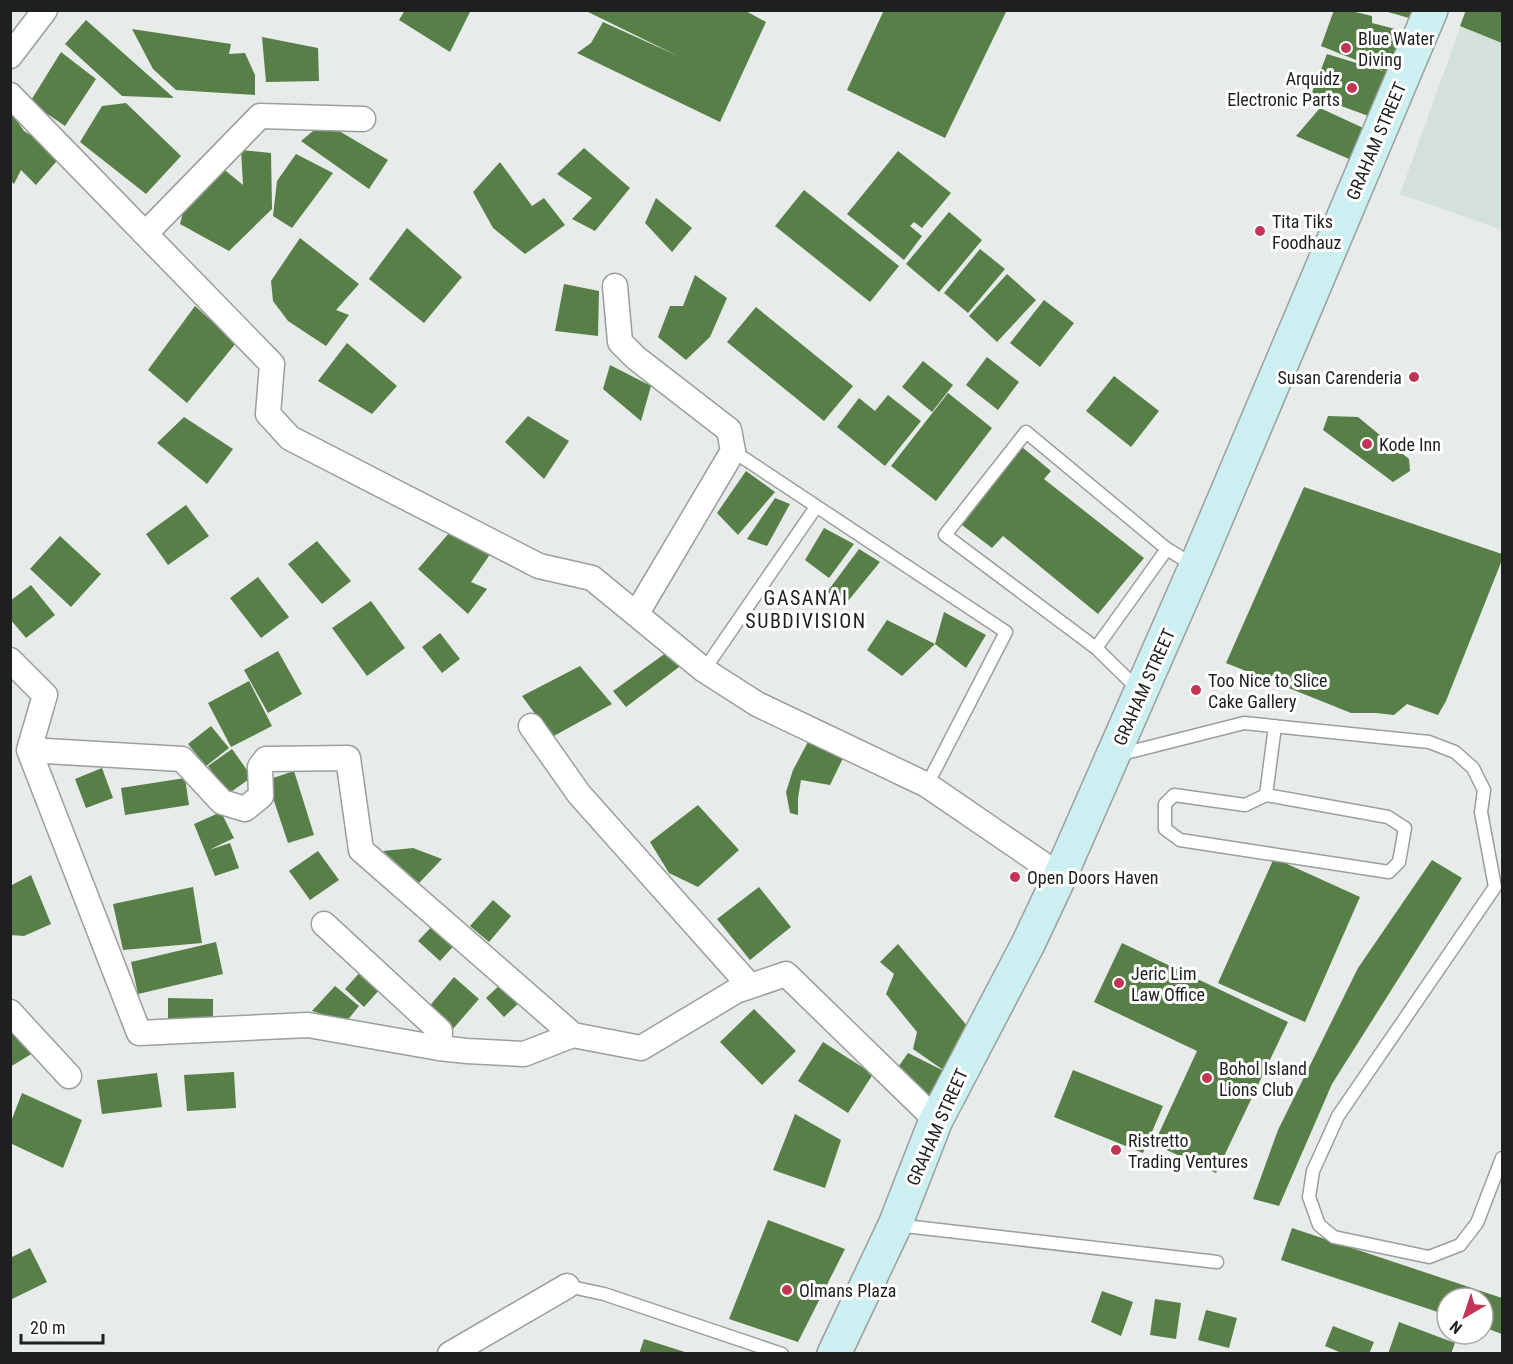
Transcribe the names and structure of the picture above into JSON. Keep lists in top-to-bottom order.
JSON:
{
  "streets": {
    "main road": ["GRAHAM STREET"]
  },
  "districts": ["GASANAI SUBDIVISION"],
  "places": [
    "Blue Water Diving",
    "Arquidz Electronic Parts",
    "Tita Tiks Foodhauz",
    "Susan Carenderia",
    "Kode Inn",
    "Too Nice to Slice Cake Gallery",
    "Open Doors Haven",
    "Jeric Lim Law Office",
    "Bohol Island Lions Club",
    "Ristretto Trading Ventures",
    "Olmans Plaza"
  ],
  "scale_bar": "20 m",
  "north": "bottom left"
}
